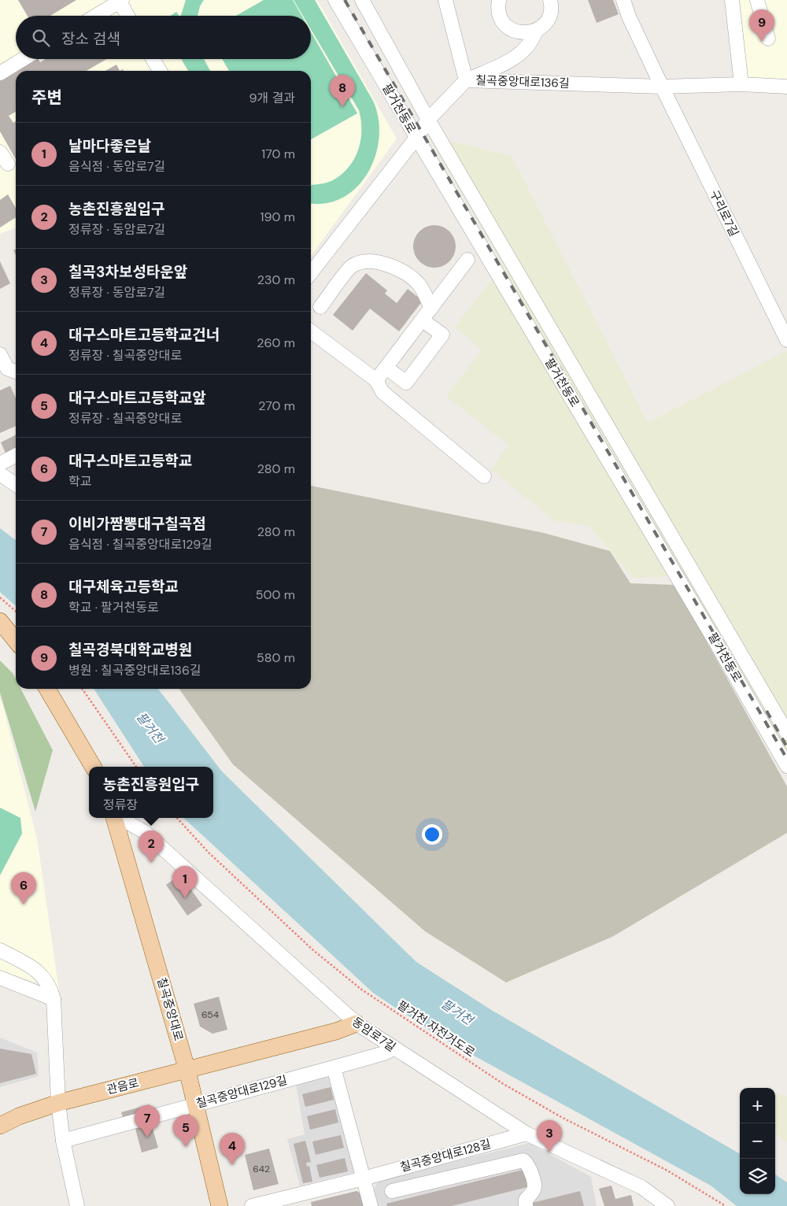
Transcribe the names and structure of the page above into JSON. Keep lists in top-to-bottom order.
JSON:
{
  "streets": {
    "main road": ["칠곡중앙대로", "관음로"],
    "street": [
      "칠곡중앙대로136길",
      "팔거천동로",
      "구리로7길",
      "동암로7길",
      "칠곡중앙대로129길",
      "칠곡중앙대로128길"
    ],
    "path": ["팔거천 자전거도로"]
  },
  "crossings": [
    ["칠곡중앙대로136길", "팔거천동로"],
    ["칠곡중앙대로136길", "구리로7길"],
    ["칠곡중앙대로", "관음로"],
    ["칠곡중앙대로", "칠곡중앙대로129길"],
    ["동암로7길", "관음로"],
    ["동암로7길", "칠곡중앙대로129길"],
    ["동암로7길", "칠곡중앙대로128길"]
  ],
  "water": ["팔거천"],
  "house_numbers": ["654", "642"],
  "page": {
    "pins": [
      "9",
      "8",
      "2",
      "1",
      "6",
      "7",
      "5",
      "3",
      "4"
    ],
    "search": "장소 검색",
    "heading": ["주변", "9개 결과"],
    "list": [
      {
        "mark": "1",
        "name": "날마다좋은날",
        "note": "음식점 · 동암로7길",
        "value": "170 m"
      },
      {
        "mark": "2",
        "name": "농촌진흥원입구",
        "note": "정류장 · 동암로7길",
        "value": "190 m"
      },
      {
        "mark": "3",
        "name": "칠곡3차보성타운앞",
        "note": "정류장 · 동암로7길",
        "value": "230 m"
      },
      {
        "mark": "4",
        "name": "대구스마트고등학교건너",
        "note": "정류장 · 칠곡중앙대로",
        "value": "260 m"
      },
      {
        "mark": "5",
        "name": "대구스마트고등학교앞",
        "note": "정류장 · 칠곡중앙대로",
        "value": "270 m"
      },
      {
        "mark": "6",
        "name": "대구스마트고등학교",
        "note": "학교",
        "value": "280 m"
      },
      {
        "mark": "7",
        "name": "이비가짬뽕대구칠곡점",
        "note": "음식점 · 칠곡중앙대로129길",
        "value": "280 m"
      },
      {
        "mark": "8",
        "name": "대구체육고등학교",
        "note": "학교 · 팔거천동로",
        "value": "500 m"
      },
      {
        "mark": "9",
        "name": "칠곡경북대학교병원",
        "note": "병원 · 칠곡중앙대로136길",
        "value": "580 m"
      }
    ],
    "popup": ["농촌진흥원입구", "정류장"],
    "map_buttons": ["+", "−"]
  }
}
